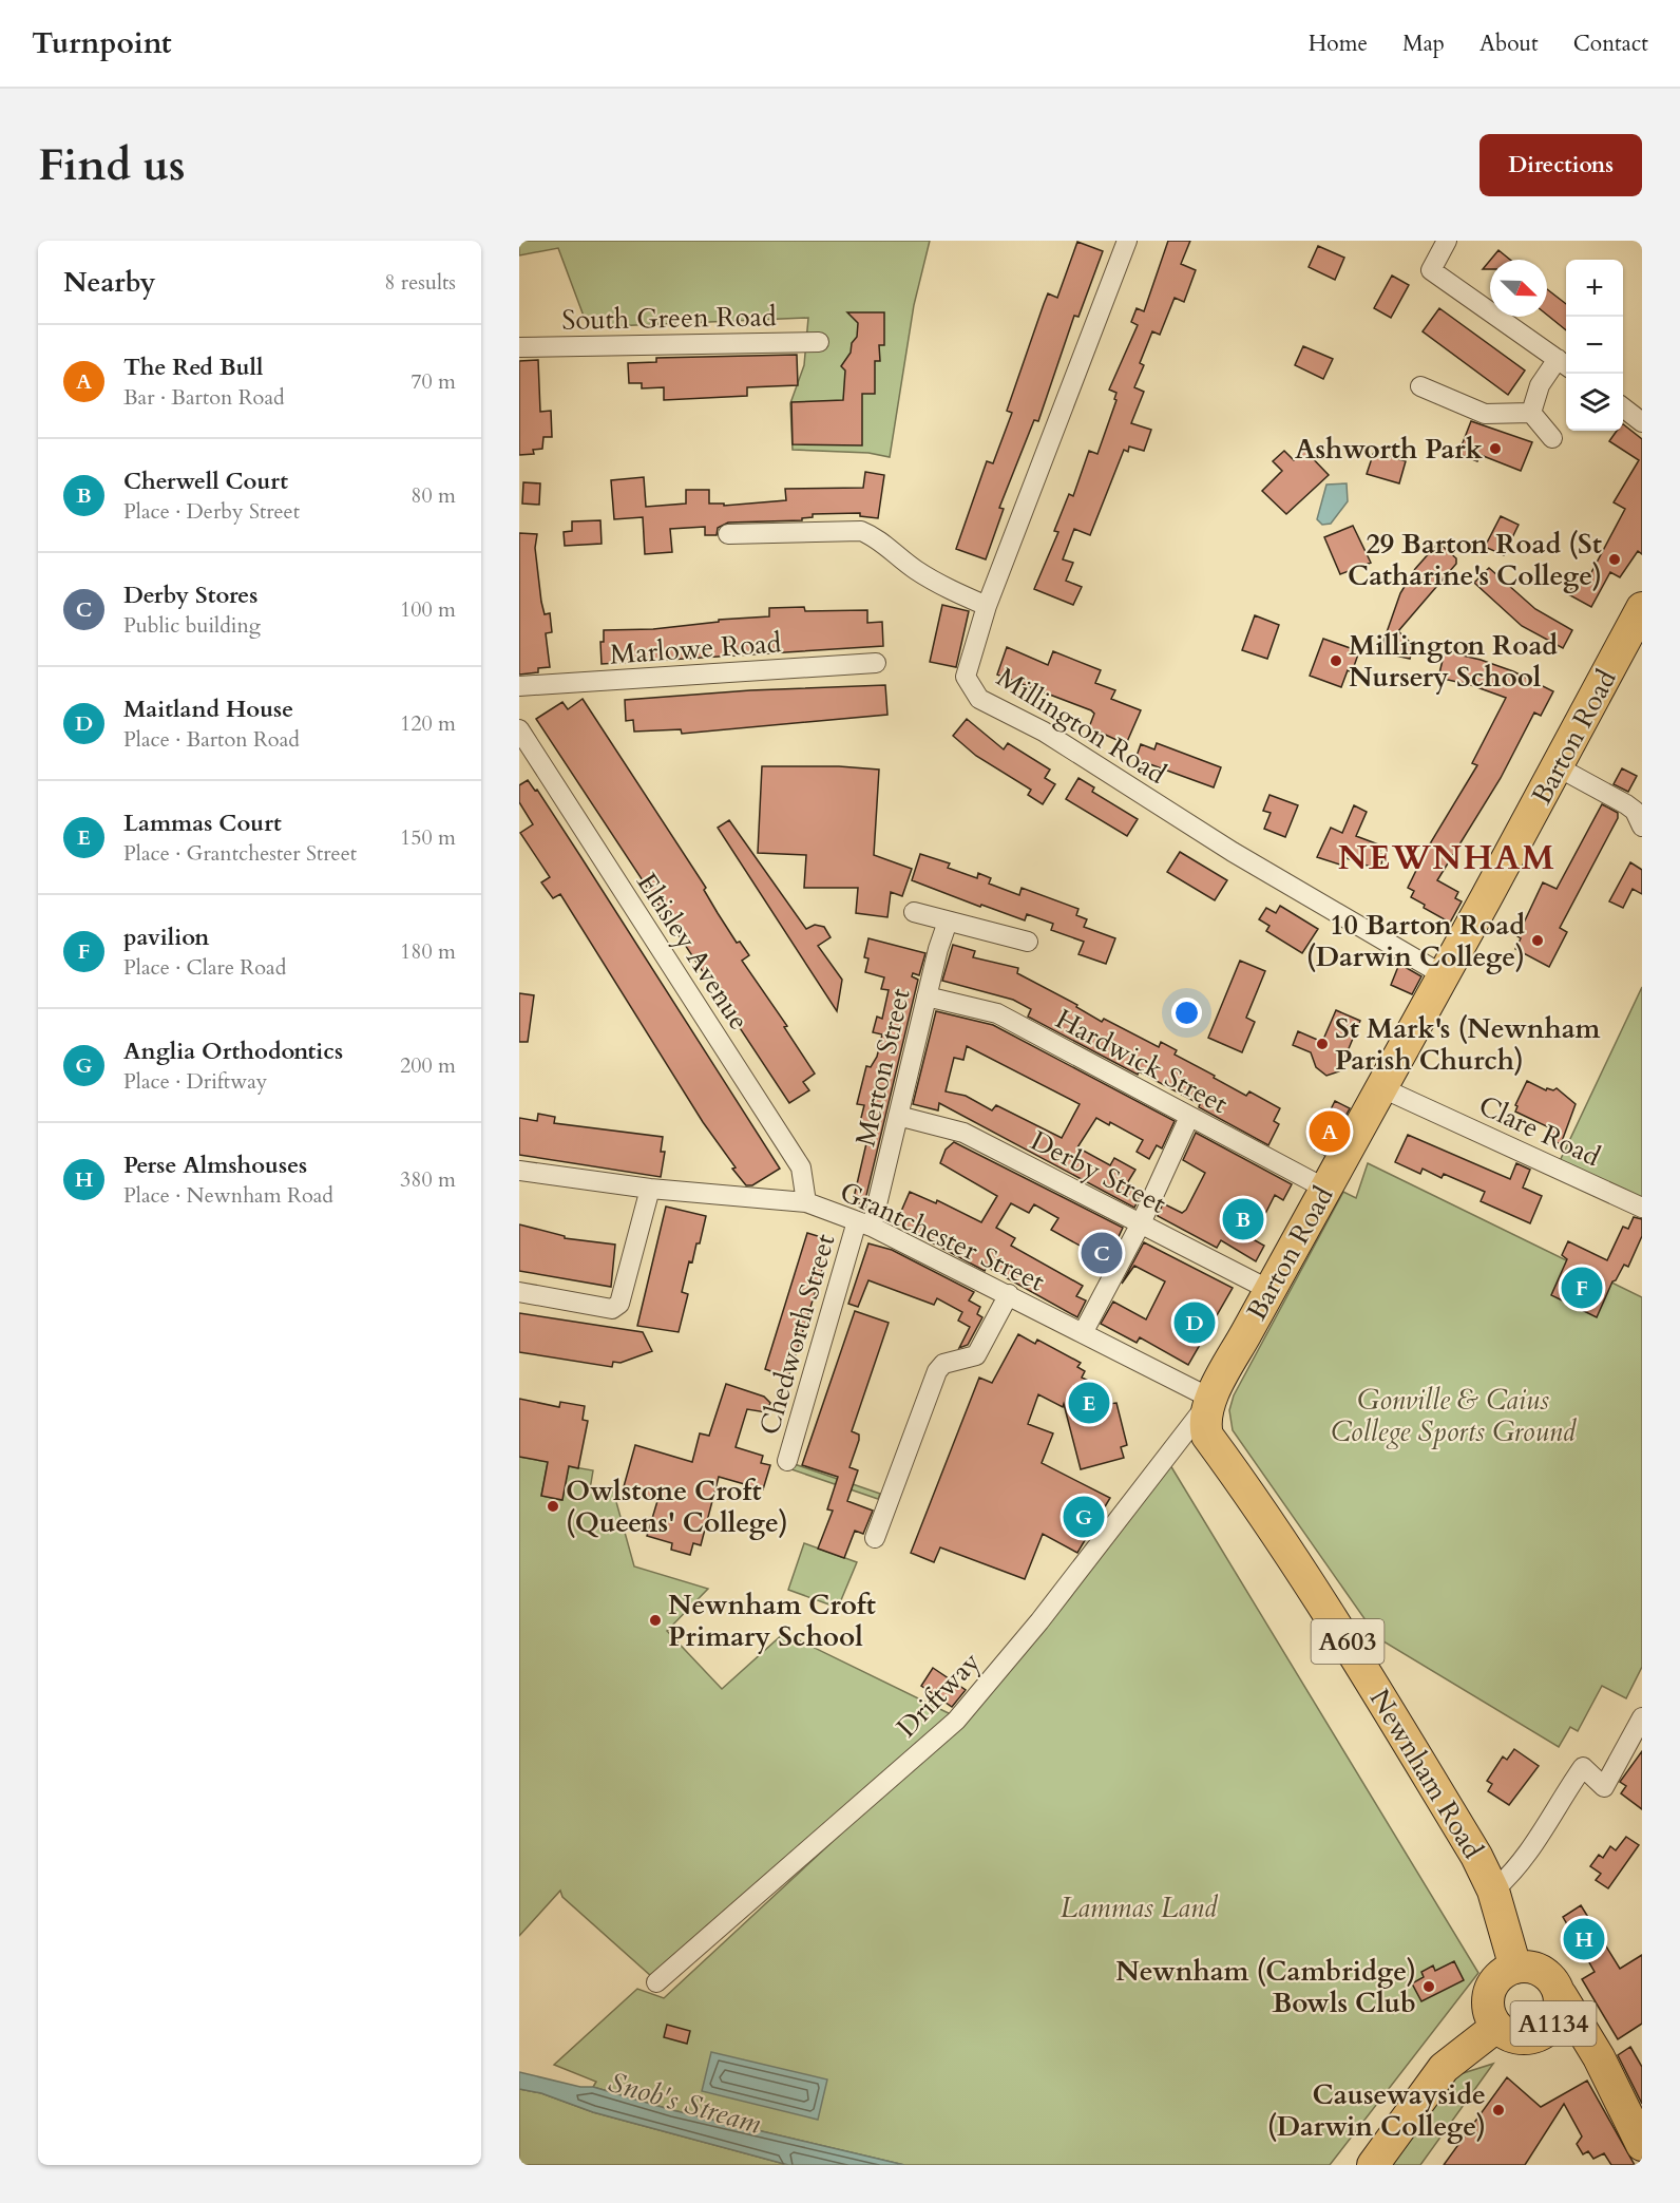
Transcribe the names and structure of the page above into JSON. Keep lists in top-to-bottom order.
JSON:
{
  "streets": {
    "main road": [
      "Barton Road",
      "A603",
      "Newnham Road",
      "A1134"
    ],
    "street": [
      "South Green Road",
      "Marlowe Road",
      "Millington Road",
      "Eltisley Avenue",
      "Hardwick Street",
      "Merton Street",
      "Clare Road",
      "Derby Street",
      "Grantchester Street",
      "Chedworth Street",
      "Driftway"
    ]
  },
  "crossings": [
    ["Millington Road", "Barton Road"],
    ["Barton Road", "Hardwick Street"],
    ["Barton Road", "Clare Road"],
    ["Barton Road", "Derby Street"],
    ["Barton Road", "Grantchester Street"],
    ["Barton Road", "Driftway"],
    ["Barton Road", "Newnham Road"],
    ["Eltisley Avenue", "Grantchester Street"],
    ["Hardwick Street", "Merton Street"],
    ["Merton Street", "Derby Street"],
    ["Merton Street", "Grantchester Street"],
    ["Merton Street", "Chedworth Street"],
    ["Grantchester Street", "Chedworth Street"],
    ["Grantchester Street", "Driftway"],
    ["Grantchester Street", "Newnham Road"],
    ["Driftway", "Newnham Road"],
    ["Newnham Road", "A1134"]
  ],
  "districts": ["NEWNHAM"],
  "water": ["Snob's Stream"],
  "parks": ["Gonville & Caius College Sports Ground", "Lammas Land"],
  "places": [
    "Ashworth Park",
    "29 Barton Road (St Catharine's College)",
    "Millington Road Nursery School",
    "10 Barton Road (Darwin College)",
    "St Mark's (Newnham Parish Church)",
    "Owlstone Croft (Queens' College)",
    "Newnham Croft Primary School",
    "Newnham (Cambridge) Bowls Club",
    "Causewayside (Darwin College)"
  ],
  "north": "bottom right",
  "page": {
    "header": "Turnpoint",
    "nav": [
      "Home",
      "Map",
      "About",
      "Contact"
    ],
    "buttons": "Directions",
    "title": "Find us",
    "heading": ["Nearby", "8 results"],
    "map_buttons": ["+", "−"],
    "list": [
      {
        "mark": "A",
        "name": "The Red Bull",
        "note": "Bar · Barton Road",
        "value": "70 m"
      },
      {
        "mark": "B",
        "name": "Cherwell Court",
        "note": "Place · Derby Street",
        "value": "80 m"
      },
      {
        "mark": "C",
        "name": "Derby Stores",
        "note": "Public building",
        "value": "100 m"
      },
      {
        "mark": "D",
        "name": "Maitland House",
        "note": "Place · Barton Road",
        "value": "120 m"
      },
      {
        "mark": "E",
        "name": "Lammas Court",
        "note": "Place · Grantchester Street",
        "value": "150 m"
      },
      {
        "mark": "F",
        "name": "pavilion",
        "note": "Place · Clare Road",
        "value": "180 m"
      },
      {
        "mark": "G",
        "name": "Anglia Orthodontics",
        "note": "Place · Driftway",
        "value": "200 m"
      },
      {
        "mark": "H",
        "name": "Perse Almshouses",
        "note": "Place · Newnham Road",
        "value": "380 m"
      }
    ],
    "pins": [
      "A",
      "B",
      "C",
      "F",
      "D",
      "E",
      "G",
      "H"
    ]
  }
}
